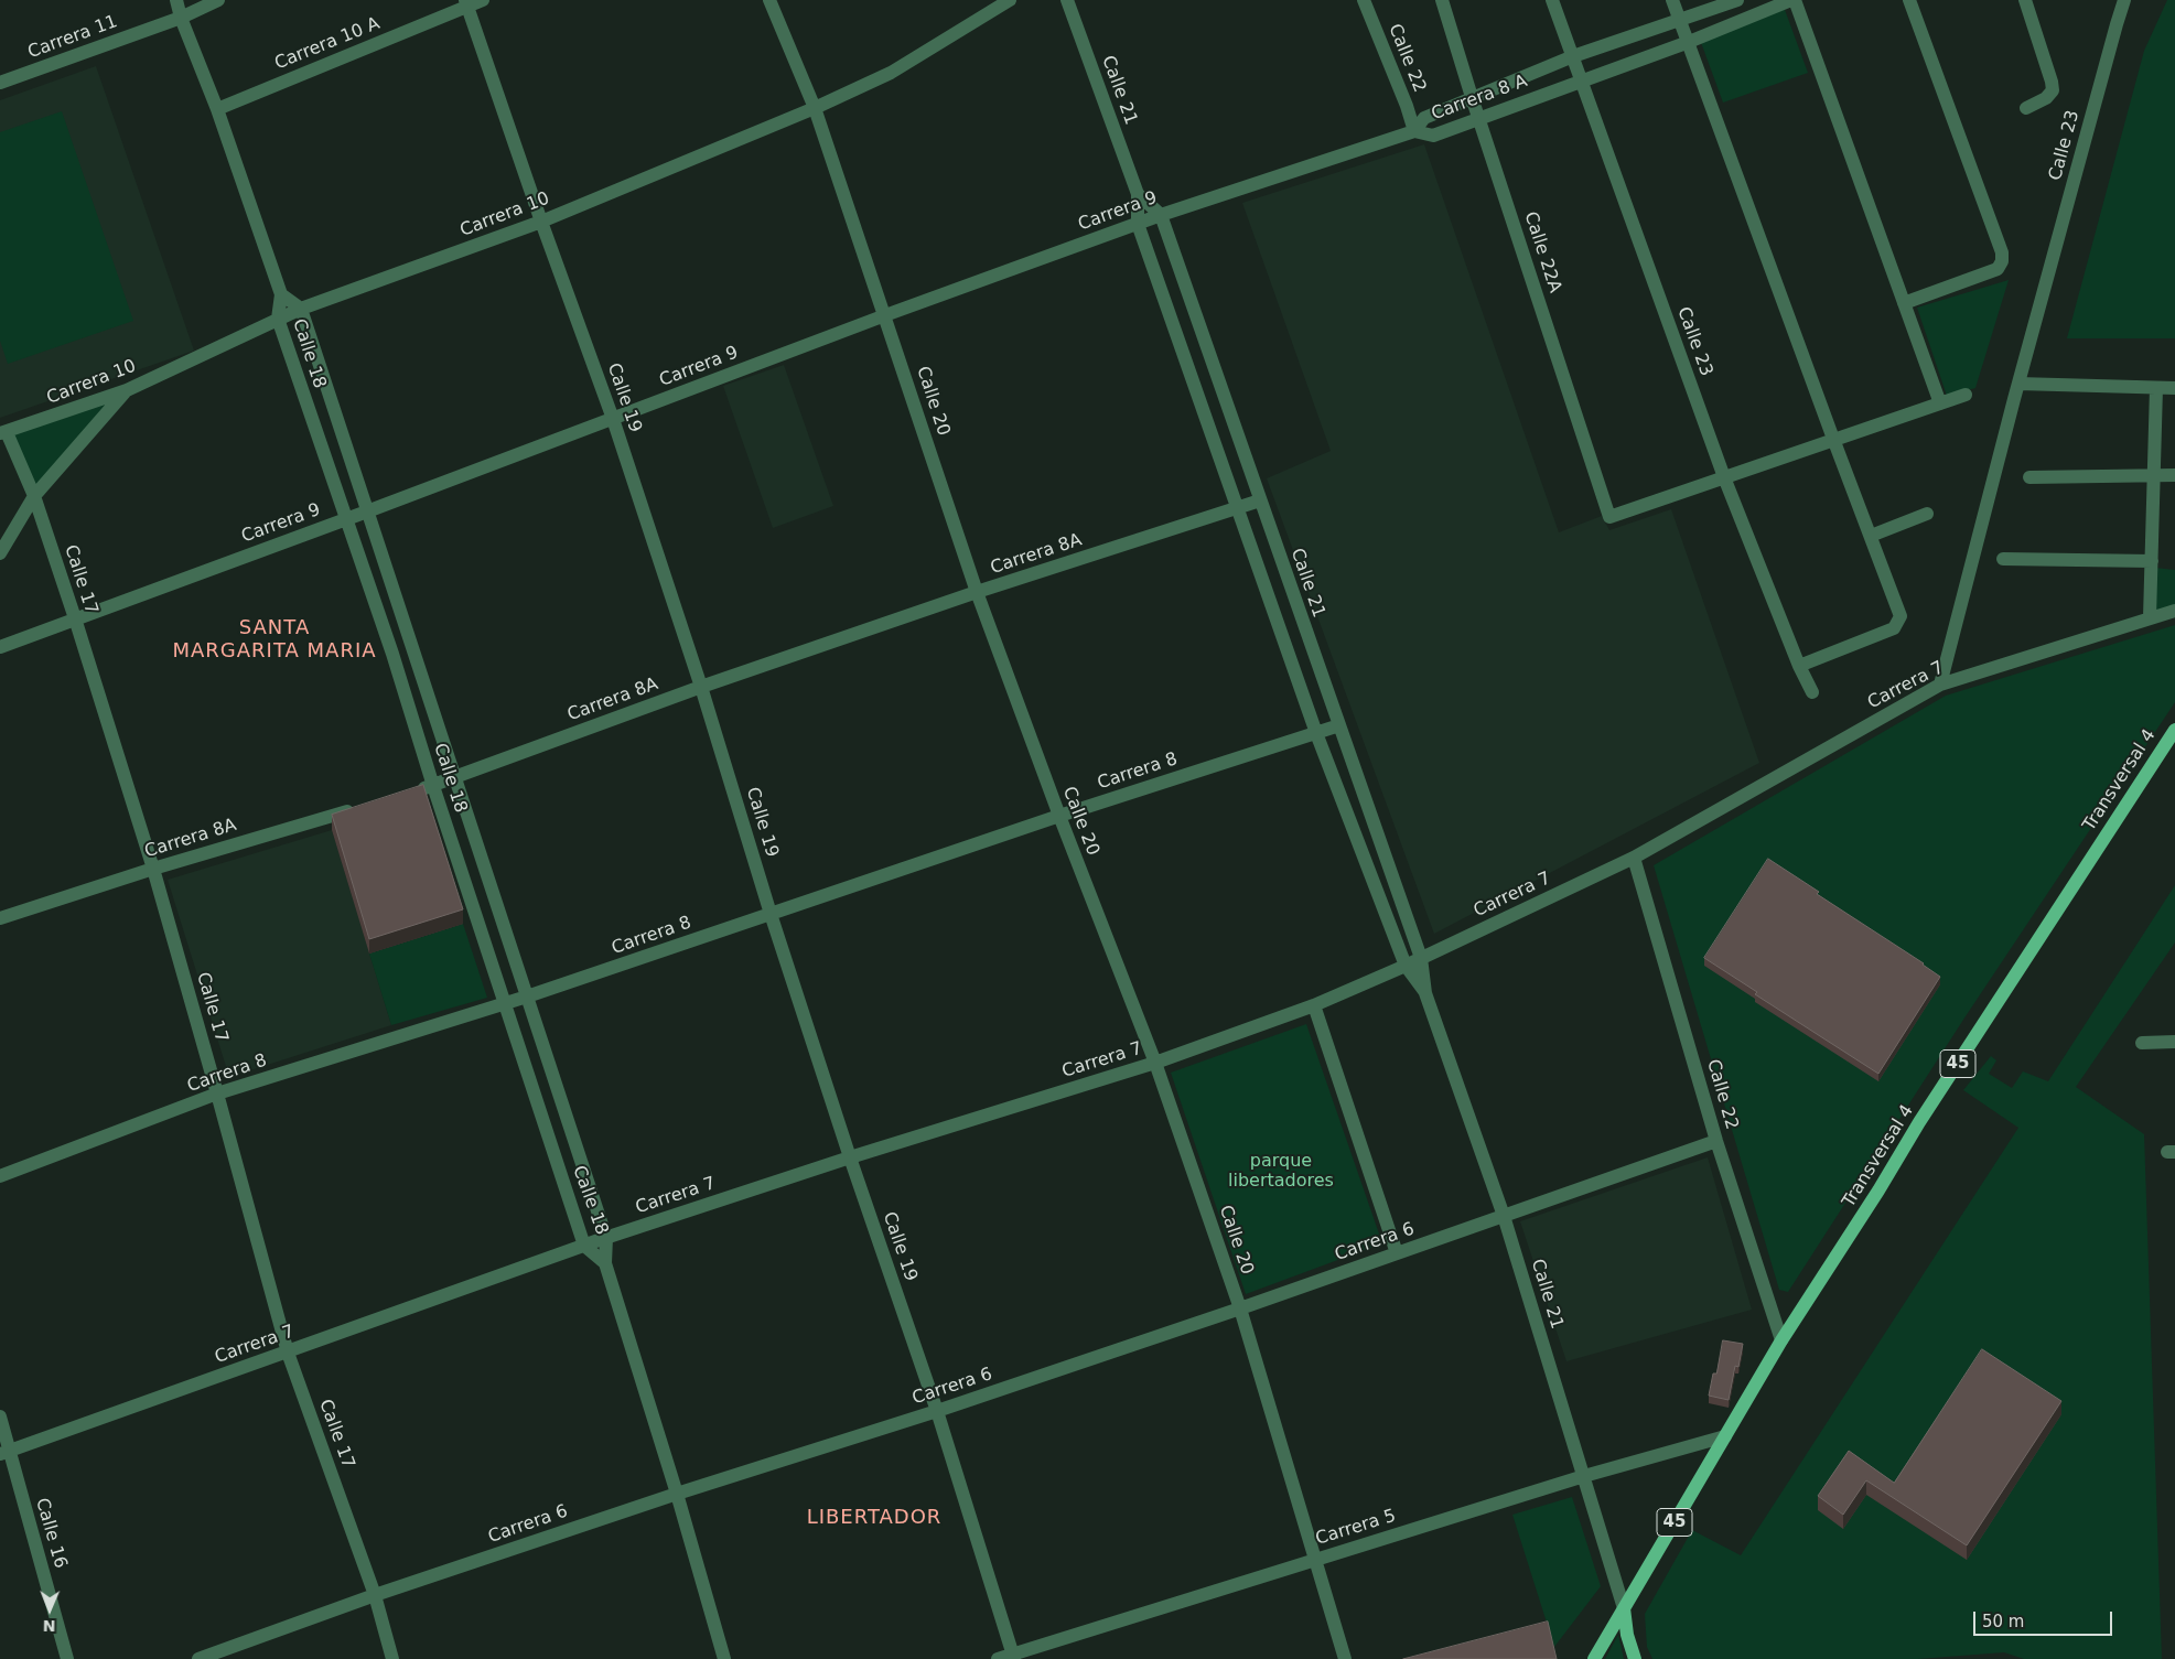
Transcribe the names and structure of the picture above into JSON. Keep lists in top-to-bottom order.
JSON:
{
  "streets": {
    "main road": ["Transversal 4", "45"],
    "street": [
      "Carrera 11",
      "Carrera 10 A",
      "Calle 22",
      "Calle 21",
      "Carrera 8 A",
      "Calle 23",
      "Carrera 9",
      "Carrera 10",
      "Calle 22A",
      "Calle 18",
      "Calle 19",
      "Calle 20",
      "Carrera 8A",
      "Calle 17",
      "Carrera 7",
      "Carrera 8",
      "Carrera 6",
      "Carrera 5",
      "Calle 16"
    ]
  },
  "crossings": [
    ["Carrera 11", "Calle 18"],
    ["Carrera 10 A", "Calle 18"],
    ["Carrera 10 A", "Calle 19"],
    ["Calle 22", "Carrera 8 A"],
    ["Calle 22", "Carrera 9"],
    ["Calle 22", "Carrera 7"],
    ["Calle 22", "Transversal 4"],
    ["Calle 22", "Carrera 6"],
    ["Calle 21", "Carrera 9"],
    ["Calle 21", "Carrera 8A"],
    ["Calle 21", "Carrera 7"],
    ["Calle 21", "Carrera 8"],
    ["Calle 21", "Transversal 4"],
    ["Calle 21", "45"],
    ["Calle 21", "Carrera 6"],
    ["Calle 21", "Carrera 5"],
    ["Carrera 8 A", "Calle 23"],
    ["Carrera 8 A", "Carrera 9"],
    ["Carrera 8 A", "Calle 22A"],
    ["Calle 23", "Calle 22A"],
    ["Calle 23", "Carrera 7"],
    ["Carrera 9", "Calle 18"],
    ["Carrera 9", "Calle 19"],
    ["Carrera 9", "Calle 20"],
    ["Carrera 9", "Calle 17"],
    ["Carrera 10", "Calle 18"],
    ["Carrera 10", "Calle 19"],
    ["Carrera 10", "Calle 20"],
    ["Carrera 10", "Calle 17"],
    ["Calle 18", "Carrera 8A"],
    ["Calle 18", "Carrera 7"],
    ["Calle 18", "Carrera 8"],
    ["Calle 18", "Carrera 6"],
    ["Calle 19", "Carrera 8A"],
    ["Calle 19", "Carrera 7"],
    ["Calle 19", "Carrera 8"],
    ["Calle 19", "Carrera 6"],
    ["Calle 19", "Carrera 5"],
    ["Calle 20", "Carrera 8A"],
    ["Calle 20", "Carrera 7"],
    ["Calle 20", "Carrera 8"],
    ["Calle 20", "Carrera 6"],
    ["Calle 20", "Carrera 5"],
    ["Carrera 8A", "Calle 17"],
    ["Calle 17", "Carrera 7"],
    ["Calle 17", "Carrera 8"],
    ["Calle 17", "Carrera 6"],
    ["Carrera 7", "Calle 16"],
    ["Transversal 4", "45"],
    ["Transversal 4", "Carrera 5"]
  ],
  "districts": ["SANTA MARGARITA MARIA", "LIBERTADOR"],
  "parks": ["parque libertadores"],
  "scale_bar": "50 m",
  "north": "bottom"
}
